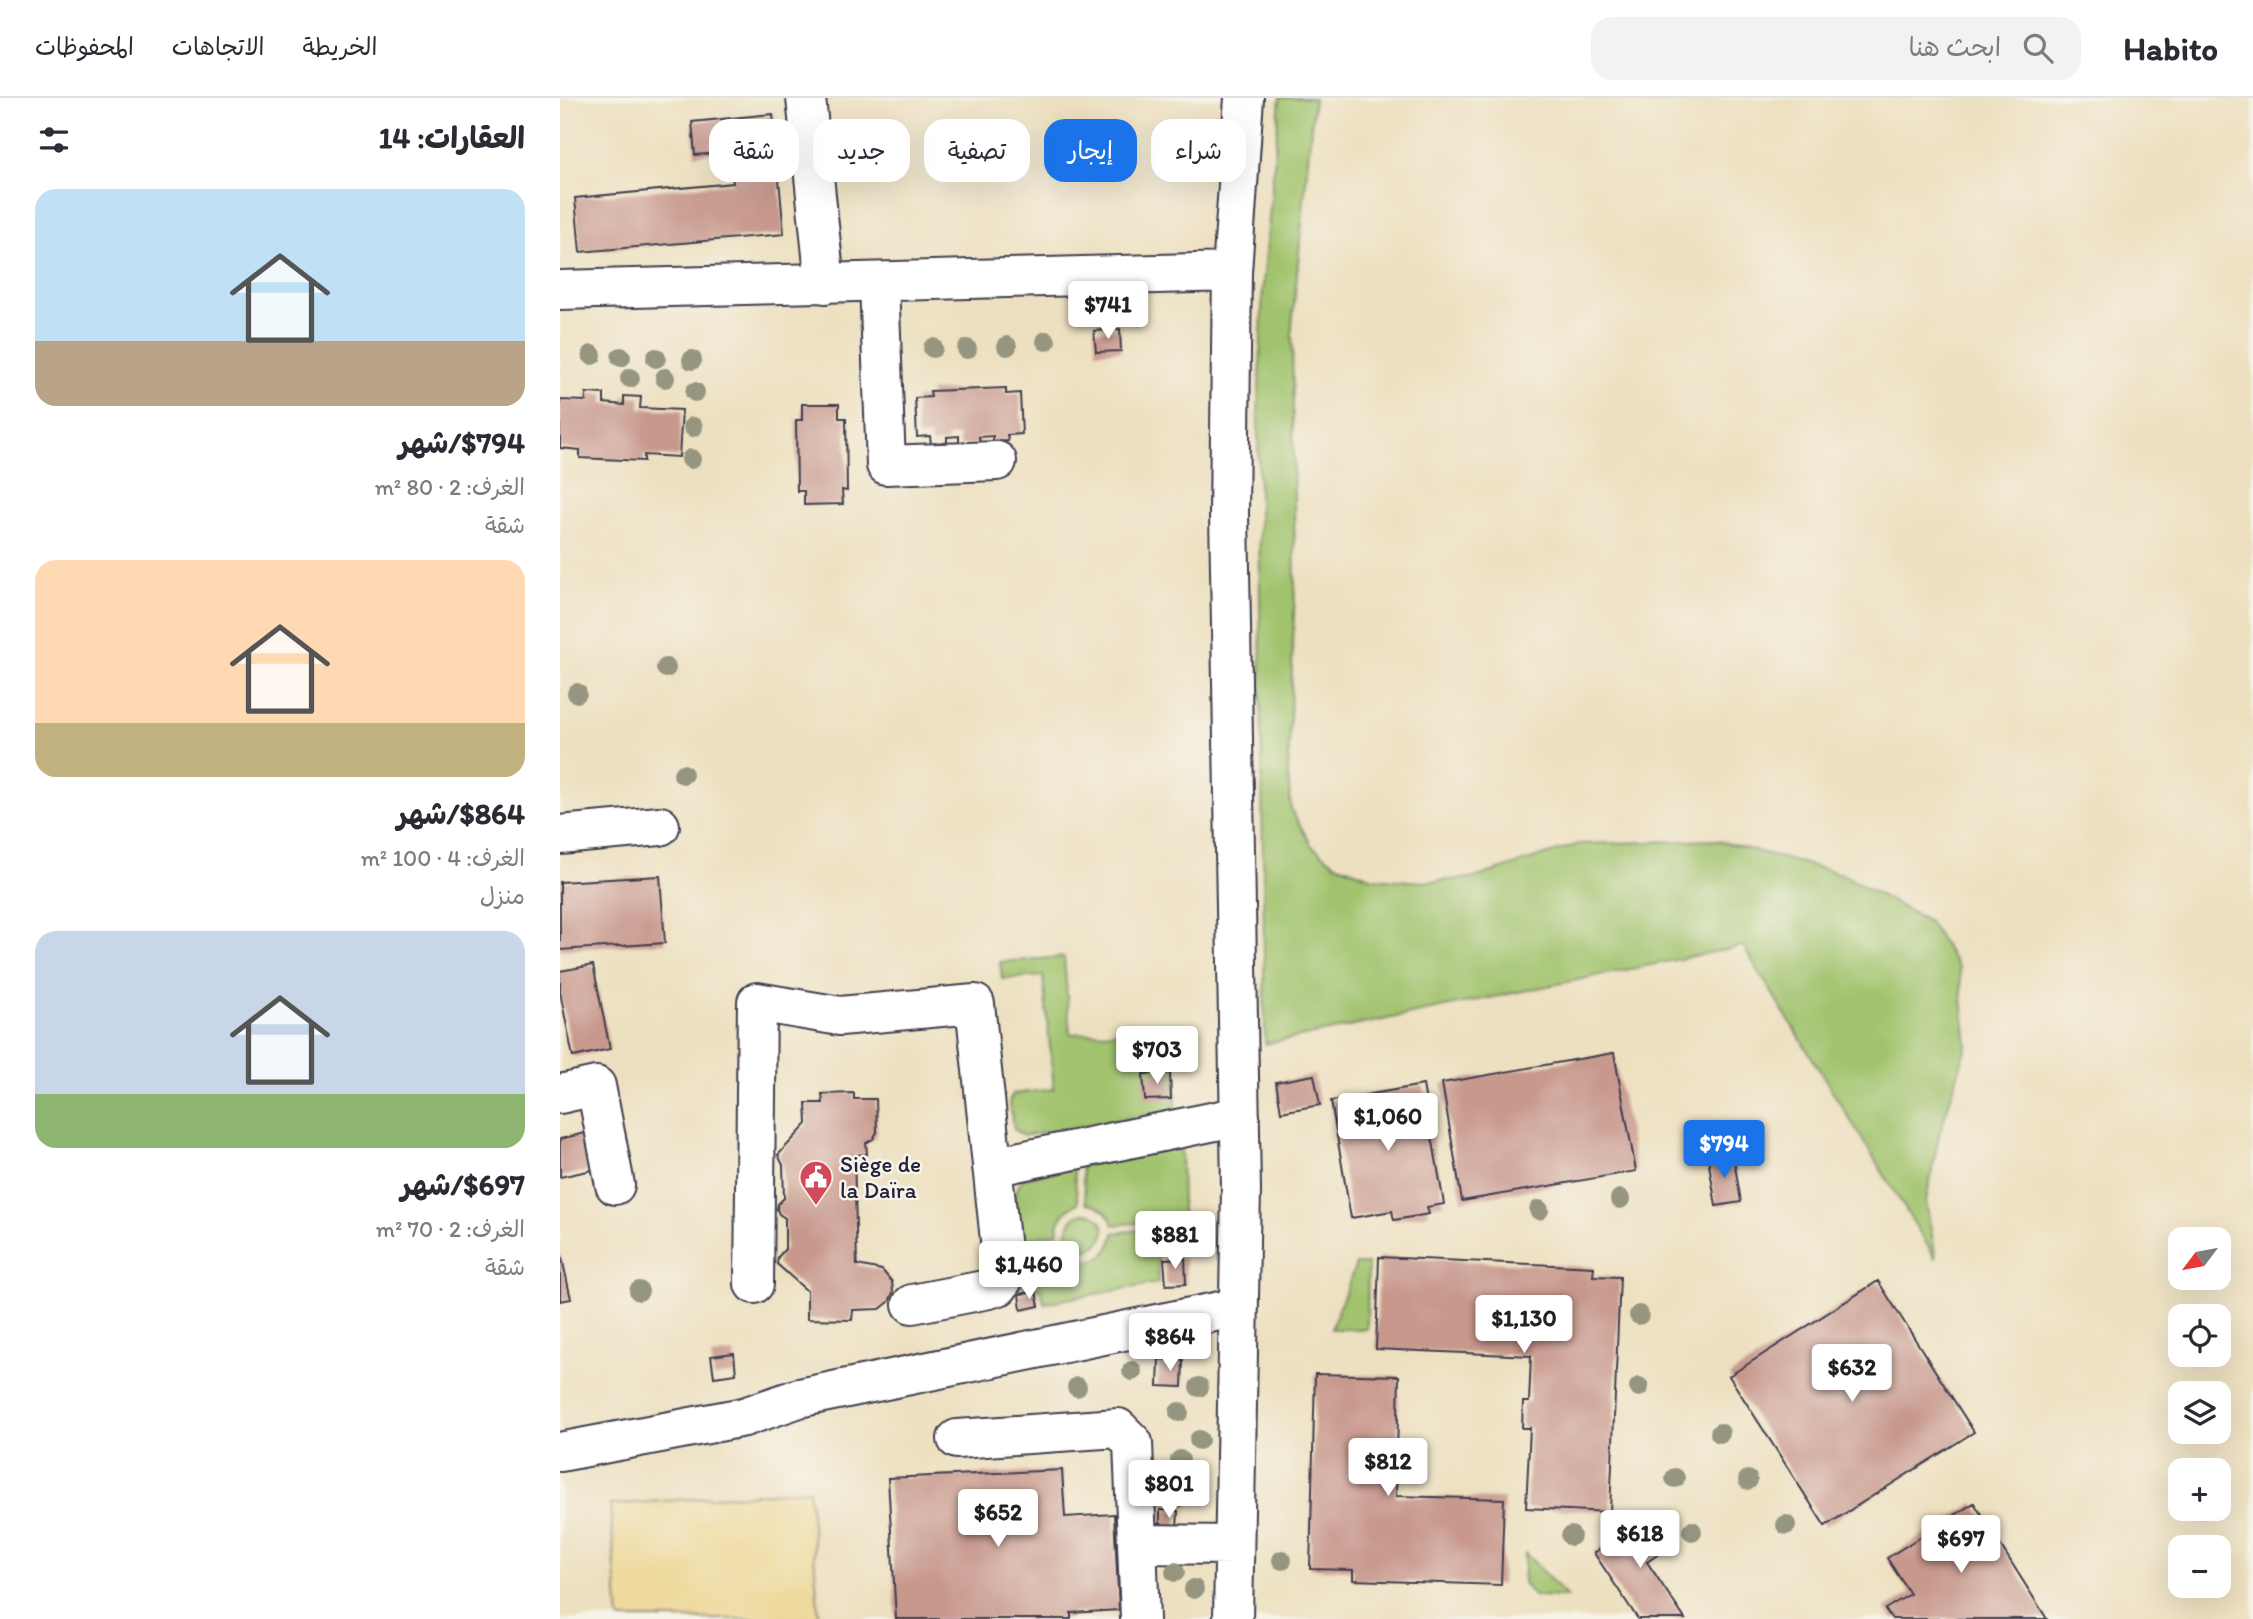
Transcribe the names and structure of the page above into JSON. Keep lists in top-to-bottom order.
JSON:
{
  "places": {
    "public building": ["Siège de la Daïra"]
  },
  "north": "bottom left",
  "page": {
    "header": "Habito",
    "search": "ابحث هنا",
    "nav": ["الخريطة", "الاتجاهات", "المحفوظات"],
    "heading": "العقارات: 14",
    "chip": [
      "شراء",
      "إيجار",
      "تصفية",
      "جديد",
      "شقة"
    ],
    "list": [
      {
        "name": "$794/شهر",
        "note": "الغرف: 2 · 80 m² · شقة"
      },
      {
        "name": "$864/شهر",
        "note": "الغرف: 4 · 100 m² · منزل"
      },
      {
        "name": "$697/شهر",
        "note": "الغرف: 2 · 70 m² · شقة"
      }
    ],
    "price": [
      "$741",
      "$703",
      "$1,060",
      "$794",
      "$881",
      "$1,460",
      "$1,130",
      "$864",
      "$632",
      "$812",
      "$801",
      "$652",
      "$618",
      "$697"
    ],
    "map_buttons": ["+", "−"]
  }
}
